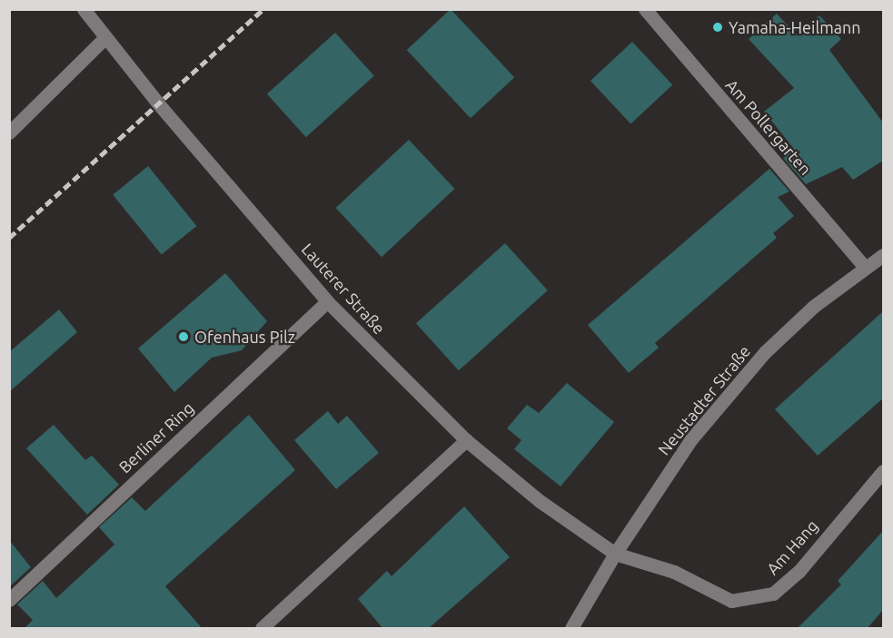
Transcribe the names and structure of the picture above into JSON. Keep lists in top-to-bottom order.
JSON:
{
  "streets": {
    "street": [
      "Am Pollergarten",
      "Lauterer Straße",
      "Neustadter Straße",
      "Berliner Ring",
      "Am Hang"
    ]
  },
  "crossings": [
    ["Am Pollergarten", "Neustadter Straße"],
    ["Lauterer Straße", "Neustadter Straße"],
    ["Lauterer Straße", "Berliner Ring"],
    ["Lauterer Straße", "Am Hang"],
    ["Neustadter Straße", "Am Hang"]
  ],
  "places": ["Yamaha-Heilmann", "Ofenhaus Pilz"]
}
